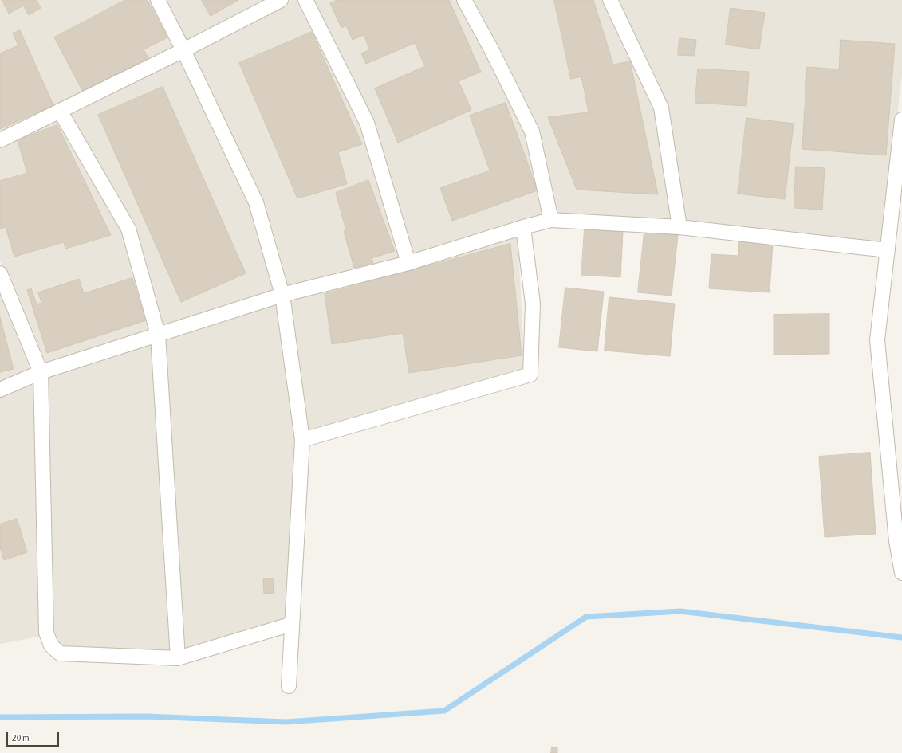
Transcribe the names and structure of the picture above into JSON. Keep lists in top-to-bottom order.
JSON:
{
  "scale_bar": "20 m"
}
